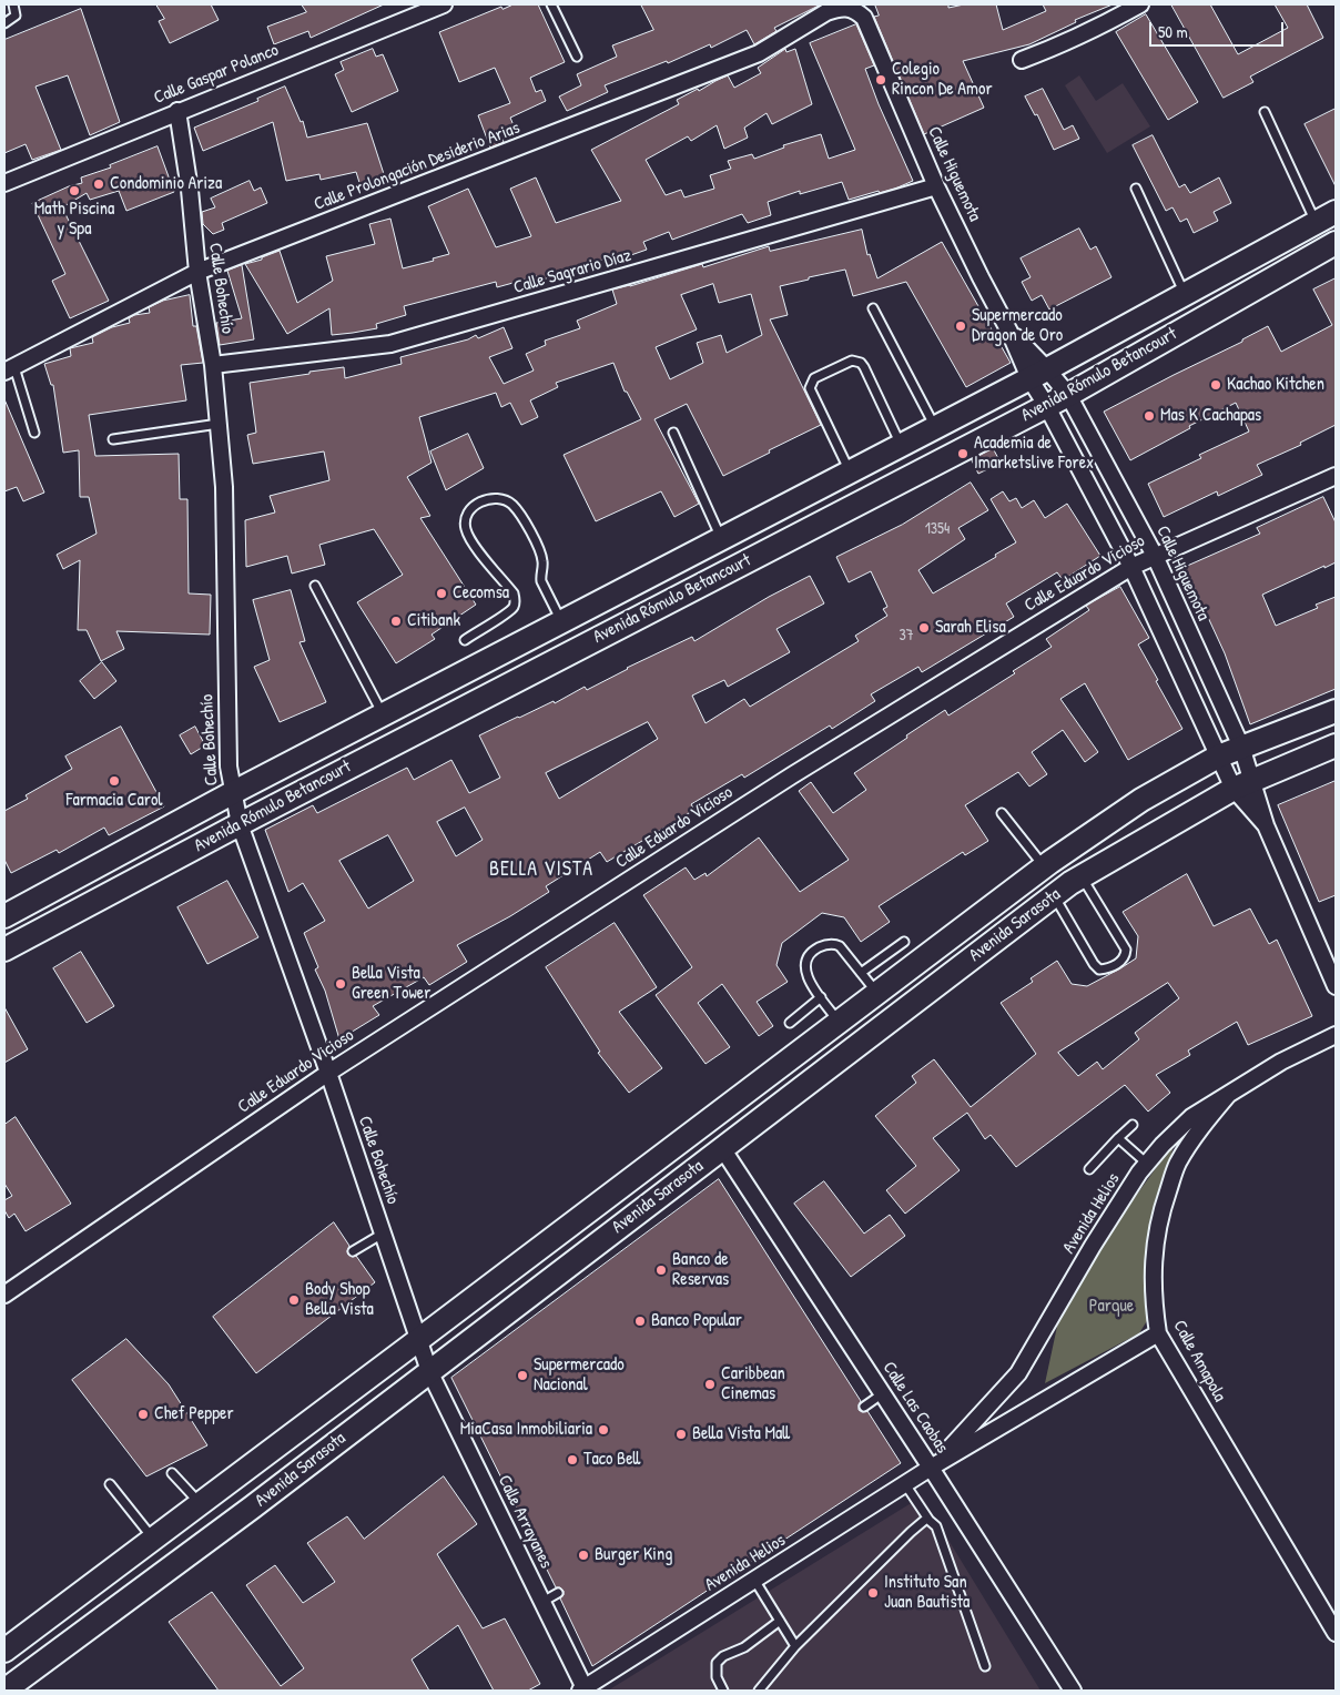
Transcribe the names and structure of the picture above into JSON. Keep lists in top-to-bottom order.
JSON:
{
  "streets": {
    "main road": ["Avenida Rómulo Betancourt", "Avenida Sarasota"],
    "street": [
      "Calle Gaspar Polanco",
      "Calle Prolongación Desiderio Arias",
      "Calle Higuemota",
      "Calle Sagrario Díaz",
      "Calle Bohechío",
      "Calle Eduardo Vicioso",
      "Avenida Helios",
      "Calle Amapola",
      "Calle Las Caobas",
      "Calle Arrayanes"
    ]
  },
  "crossings": [
    ["Calle Gaspar Polanco", "Calle Bohechío"],
    ["Calle Prolongación Desiderio Arias", "Calle Higuemota"],
    ["Calle Prolongación Desiderio Arias", "Calle Bohechío"],
    ["Calle Higuemota", "Calle Sagrario Díaz"],
    ["Calle Higuemota", "Avenida Rómulo Betancourt"],
    ["Calle Higuemota", "Calle Eduardo Vicioso"],
    ["Calle Higuemota", "Avenida Sarasota"],
    ["Calle Sagrario Díaz", "Calle Bohechío"],
    ["Calle Bohechío", "Avenida Rómulo Betancourt"],
    ["Calle Bohechío", "Calle Eduardo Vicioso"],
    ["Calle Bohechío", "Avenida Sarasota"],
    ["Calle Bohechío", "Calle Arrayanes"],
    ["Avenida Sarasota", "Calle Las Caobas"],
    ["Avenida Sarasota", "Calle Arrayanes"],
    ["Avenida Helios", "Calle Amapola"],
    ["Avenida Helios", "Calle Las Caobas"],
    ["Avenida Helios", "Calle Arrayanes"]
  ],
  "districts": ["BELLA VISTA"],
  "parks": ["Parque"],
  "places": [
    "Colegio Rincon De Amor",
    "Condominio Ariza",
    "Math Piscina y Spa",
    "Supermercado Dragon de Oro",
    "Kachao Kitchen",
    "Mas K Cachapas",
    "Academia de Imarketslive Forex",
    "Cecomsa",
    "Citibank",
    "Sarah Elisa",
    "Farmacia Carol",
    "Bella Vista Green Tower",
    "Banco de Reservas",
    "Body Shop Bella Vista",
    "Banco Popular",
    "Supermercado Nacional",
    "Caribbean Cinemas",
    "Chef Pepper",
    "MiaCasa Inmobiliaria",
    "Bella Vista Mall",
    "Taco Bell",
    "Burger King",
    "Instituto San Juan Bautista"
  ],
  "house_numbers": ["1354", "37"],
  "scale_bar": "50 m"
}
